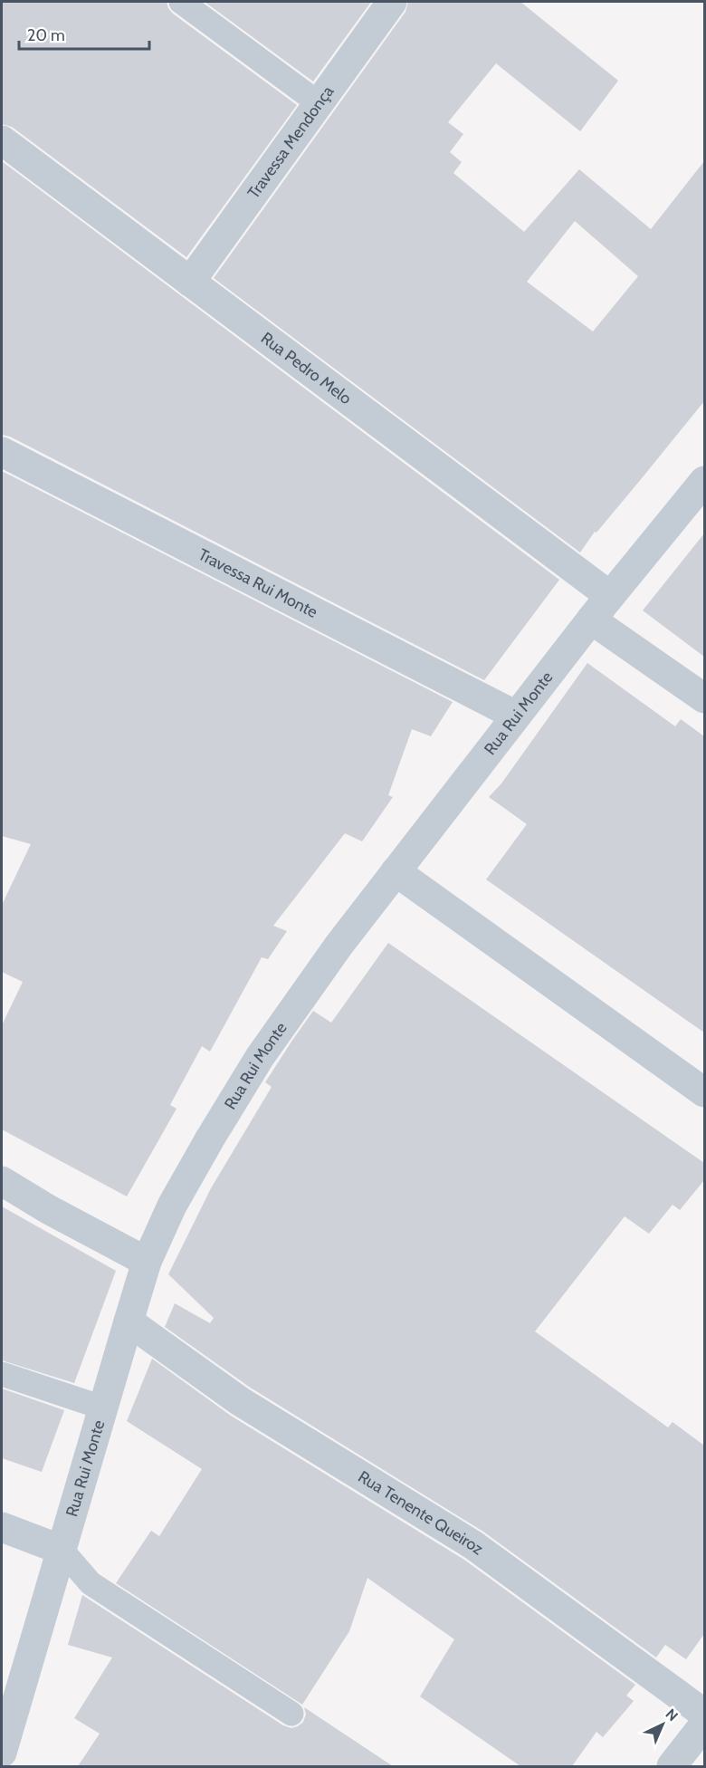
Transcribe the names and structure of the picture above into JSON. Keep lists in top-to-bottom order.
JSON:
{
  "streets": {
    "street": [
      "Travessa Mendonça",
      "Rua Pedro Melo",
      "Travessa Rui Monte",
      "Rua Rui Monte",
      "Rua Tenente Queiroz"
    ]
  },
  "crossings": [
    ["Travessa Mendonça", "Rua Pedro Melo"],
    ["Rua Pedro Melo", "Rua Rui Monte"],
    ["Travessa Rui Monte", "Rua Rui Monte"],
    ["Rua Rui Monte", "Rua Tenente Queiroz"]
  ],
  "scale_bar": "20 m",
  "north": "top right"
}
